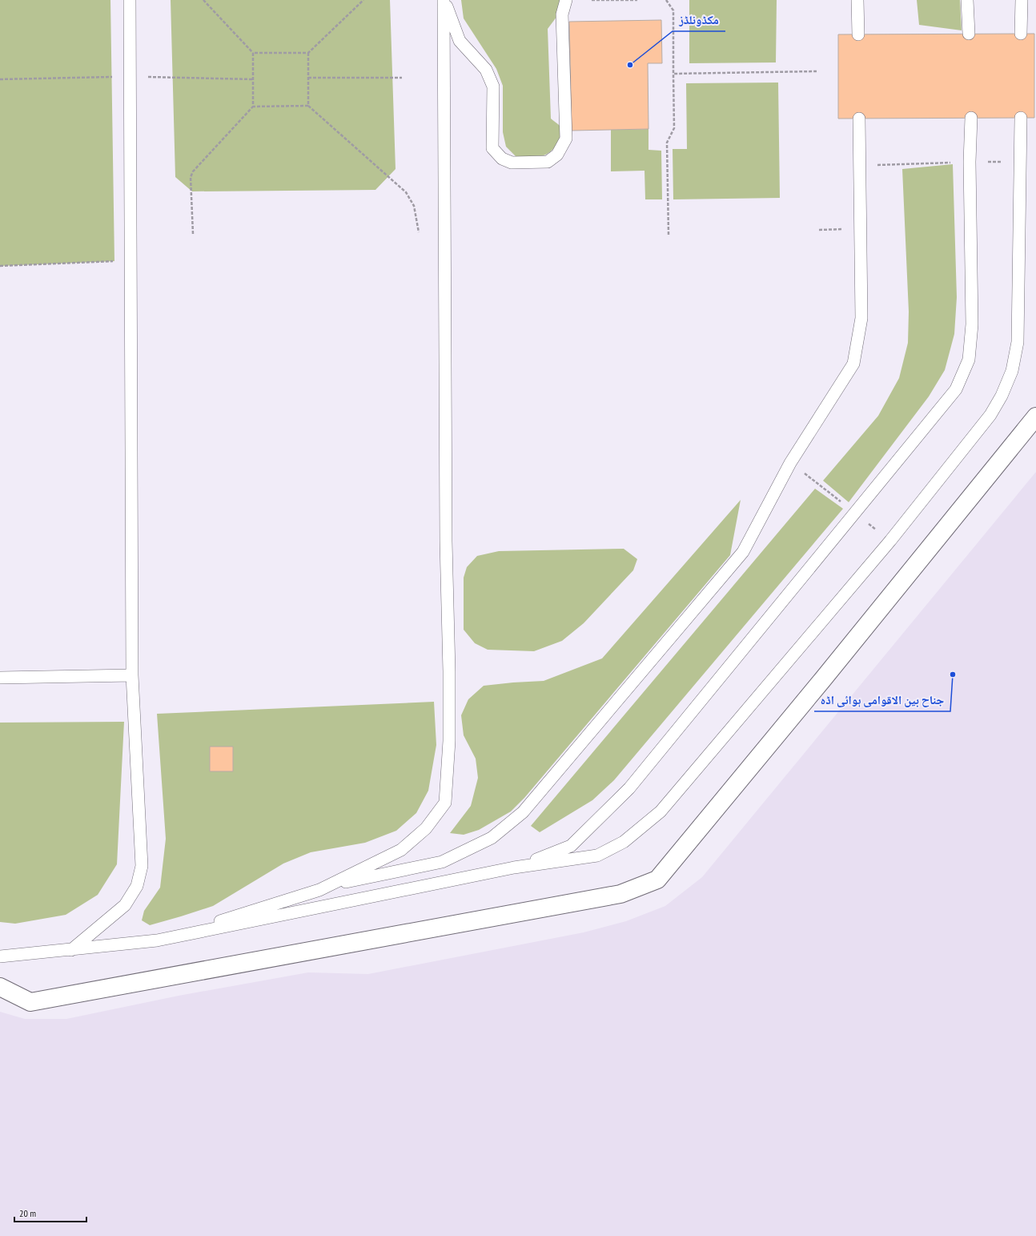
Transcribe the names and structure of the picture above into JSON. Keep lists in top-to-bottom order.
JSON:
{
  "places": ["مکڈونلڈز", "جناح بین الاقوامی ہوائی اڈہ"],
  "scale_bar": "20 m"
}
